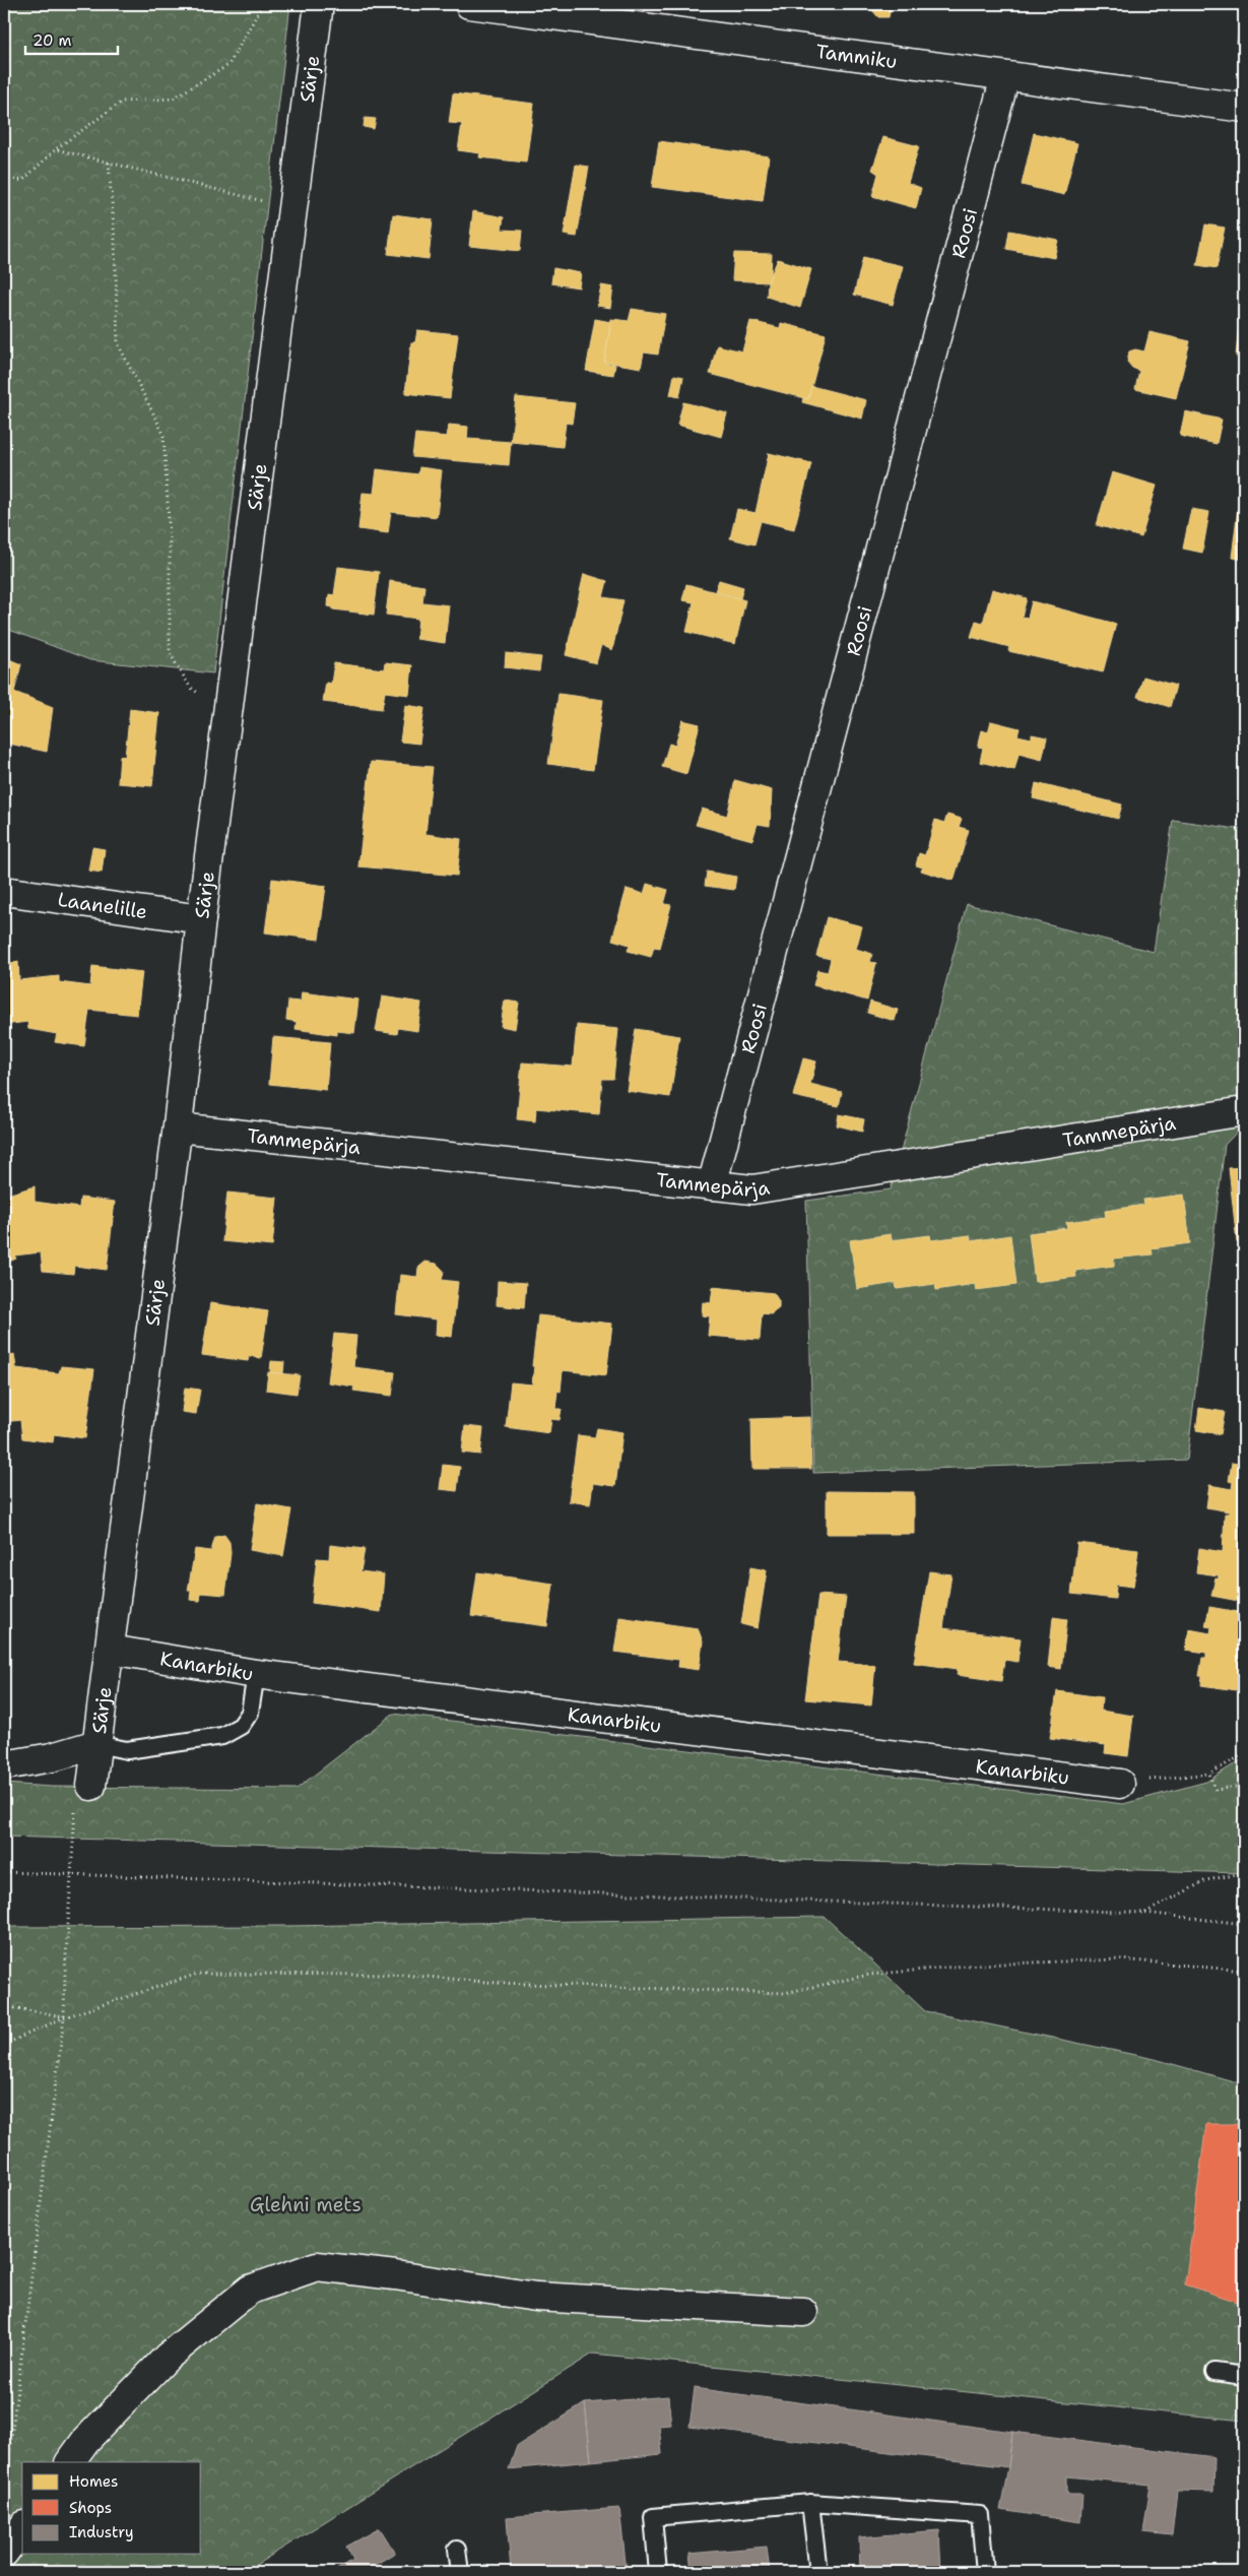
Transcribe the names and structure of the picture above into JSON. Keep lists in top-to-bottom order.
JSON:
{
  "streets": {
    "street": [
      "Tammiku",
      "Särje",
      "Roosi",
      "Laanelille",
      "Tammepärja",
      "Kanarbiku"
    ]
  },
  "crossings": [
    ["Tammiku", "Roosi"],
    ["Särje", "Laanelille"],
    ["Särje", "Tammepärja"],
    ["Särje", "Kanarbiku"],
    ["Roosi", "Tammepärja"]
  ],
  "parks": ["Glehni mets"],
  "legend": ["Homes", "Shops", "Industry"],
  "scale_bar": "20 m"
}
